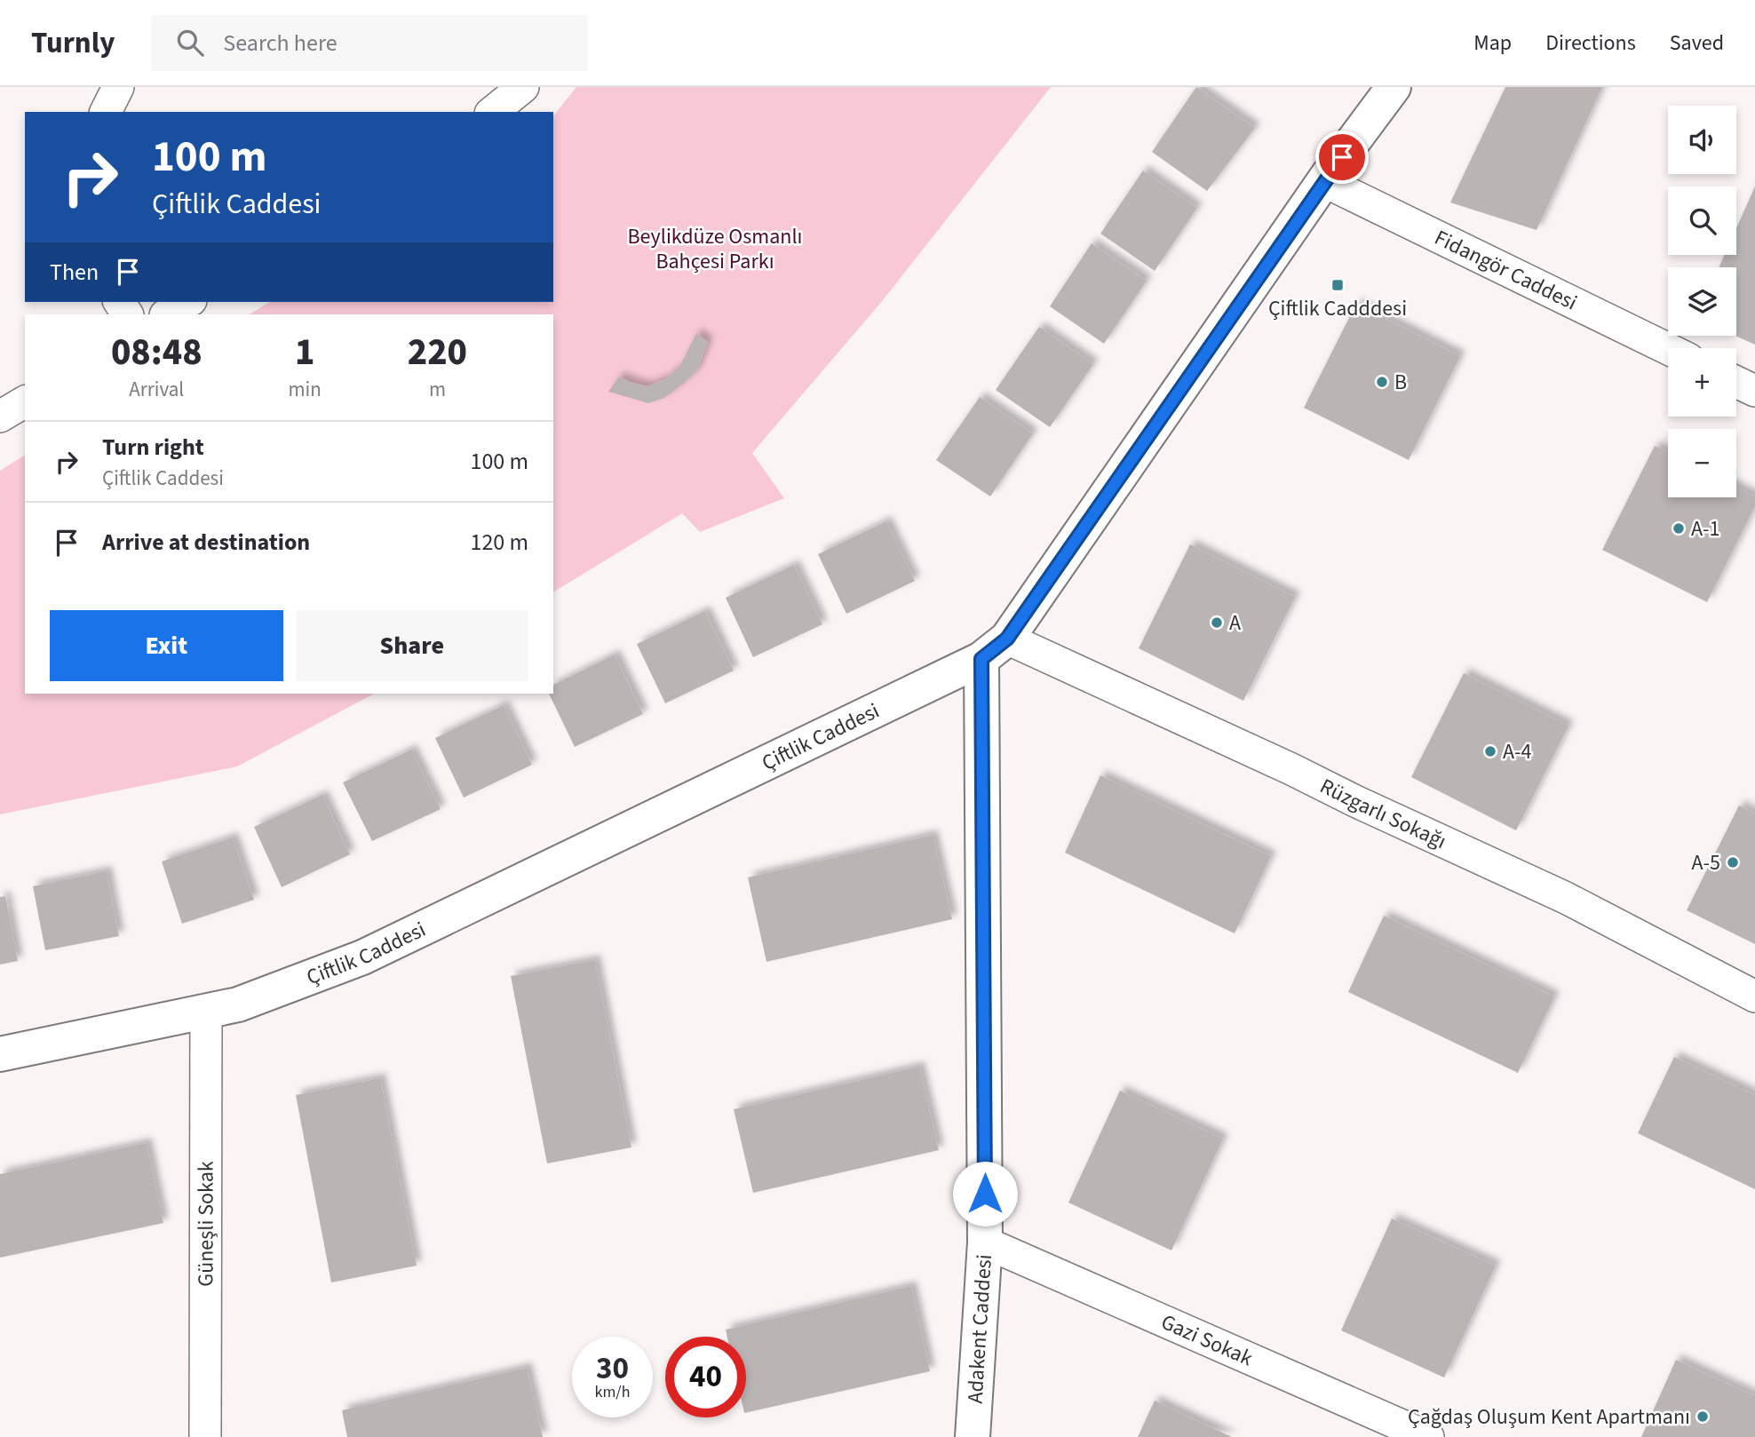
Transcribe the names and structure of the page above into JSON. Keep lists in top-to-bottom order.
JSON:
{
  "streets": {
    "street": [
      "Fidangör Caddesi",
      "Çiftlik Caddesi",
      "Rüzgarlı Sokağı",
      "Güneşli Sokak",
      "Adakent Caddesi",
      "Gazi Sokak"
    ]
  },
  "crossings": [
    ["Fidangör Caddesi", "Çiftlik Caddesi"],
    ["Çiftlik Caddesi", "Rüzgarlı Sokağı"],
    ["Çiftlik Caddesi", "Güneşli Sokak"],
    ["Çiftlik Caddesi", "Adakent Caddesi"],
    ["Rüzgarlı Sokağı", "Adakent Caddesi"],
    ["Adakent Caddesi", "Gazi Sokak"]
  ],
  "parks": ["Beylikdüze Osmanlı Bahçesi Parkı"],
  "places": {
    "transit": ["Çiftlik Cadddesi"],
    "other": [
      "B",
      "A-1",
      "A",
      "A-4",
      "A-5",
      "Çağdaş Oluşum Kent Apartmanı"
    ]
  },
  "page": {
    "header": "Turnly",
    "search": "Search here",
    "nav": ["Map", "Directions", "Saved"],
    "map_buttons": ["+", "−"],
    "turn": ["100 m", "Çiftlik Caddesi"],
    "then": "Then",
    "eta": [
      "08:48",
      "Arrival",
      "1",
      "min",
      "220",
      "m"
    ],
    "list": [
      {
        "name": "Turn right",
        "note": "Çiftlik Caddesi",
        "value": "100 m"
      },
      {
        "name": "Arrive at destination",
        "value": "120 m"
      }
    ],
    "buttons": ["Exit", "Share"],
    "speed": "30 km/h",
    "limit": "40"
  }
}
